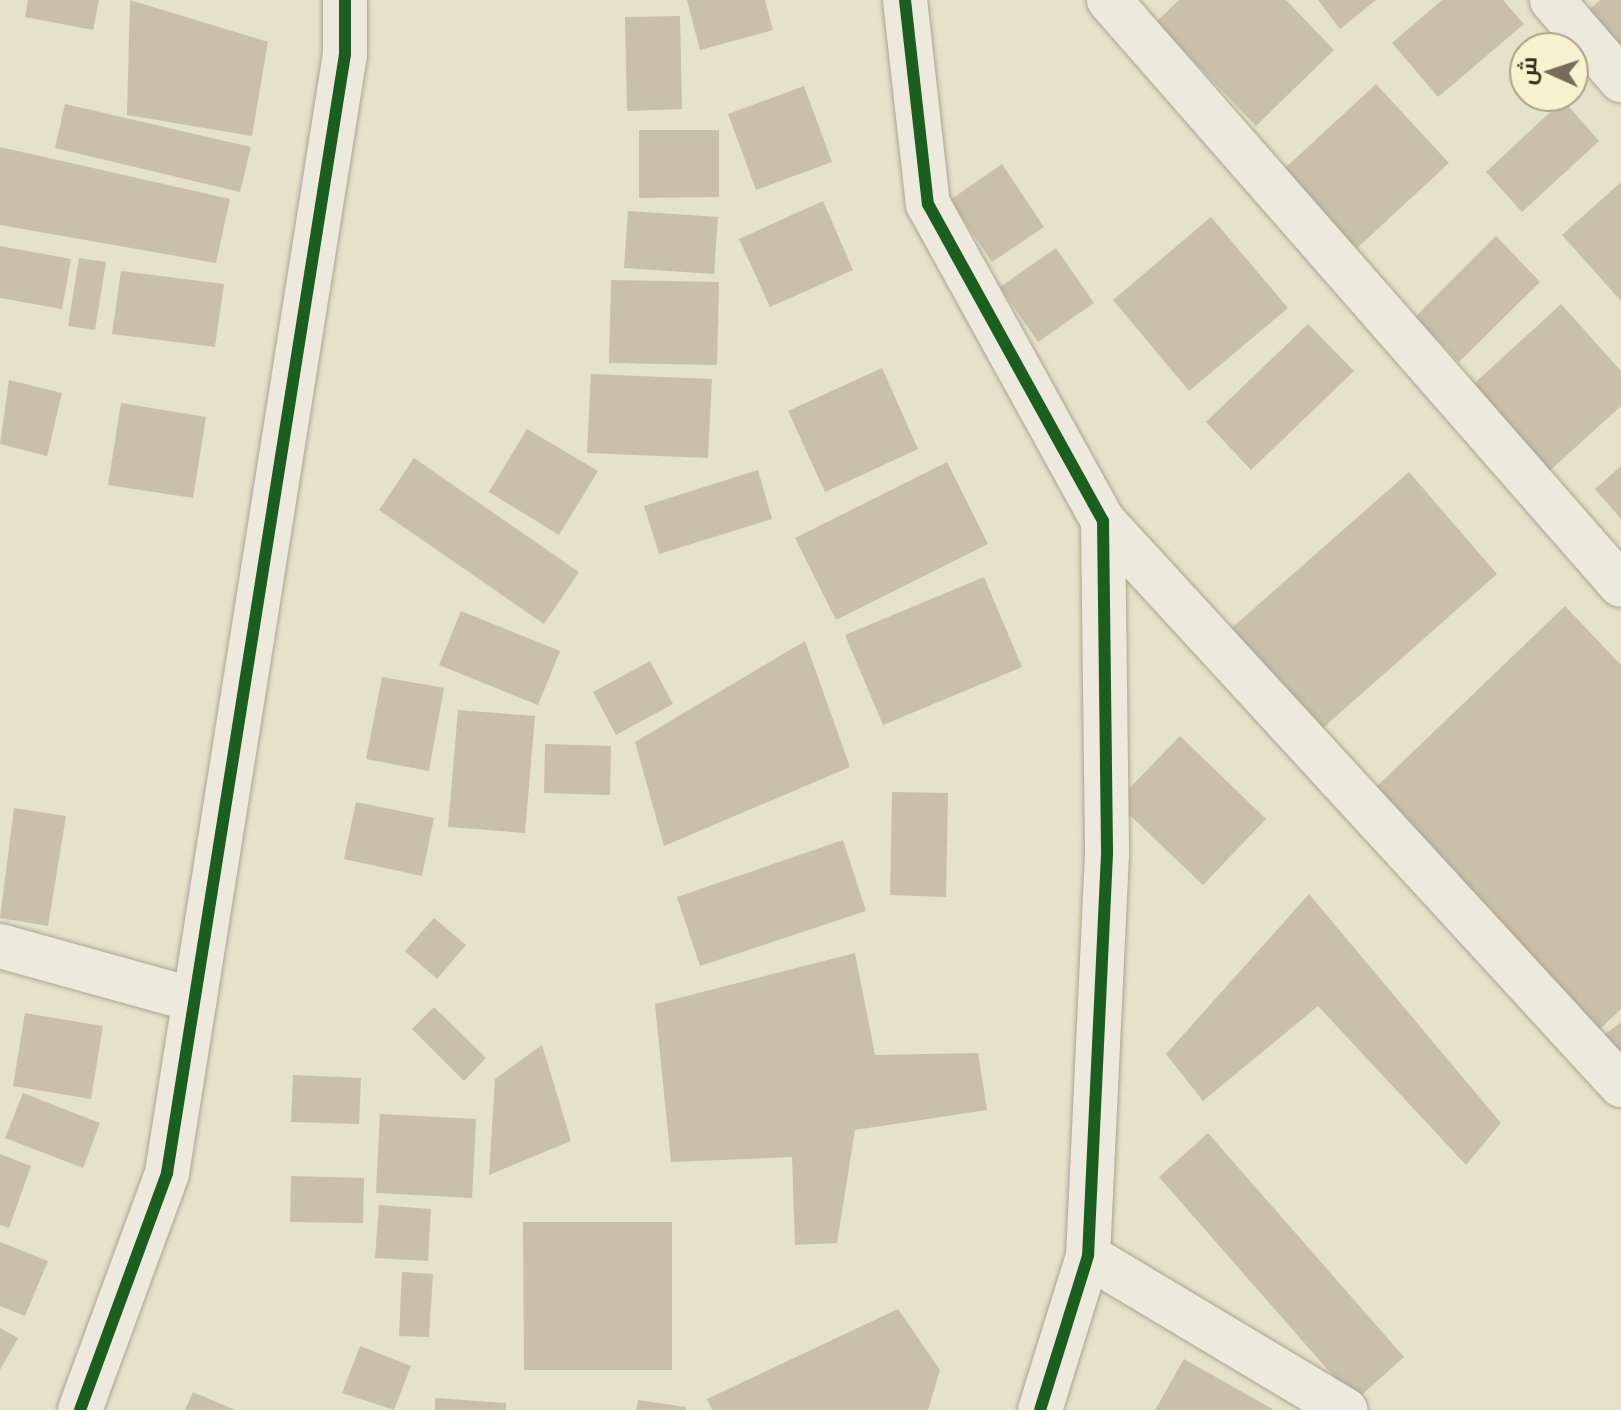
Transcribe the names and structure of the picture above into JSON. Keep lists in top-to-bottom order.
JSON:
{
  "north": "left"
}
